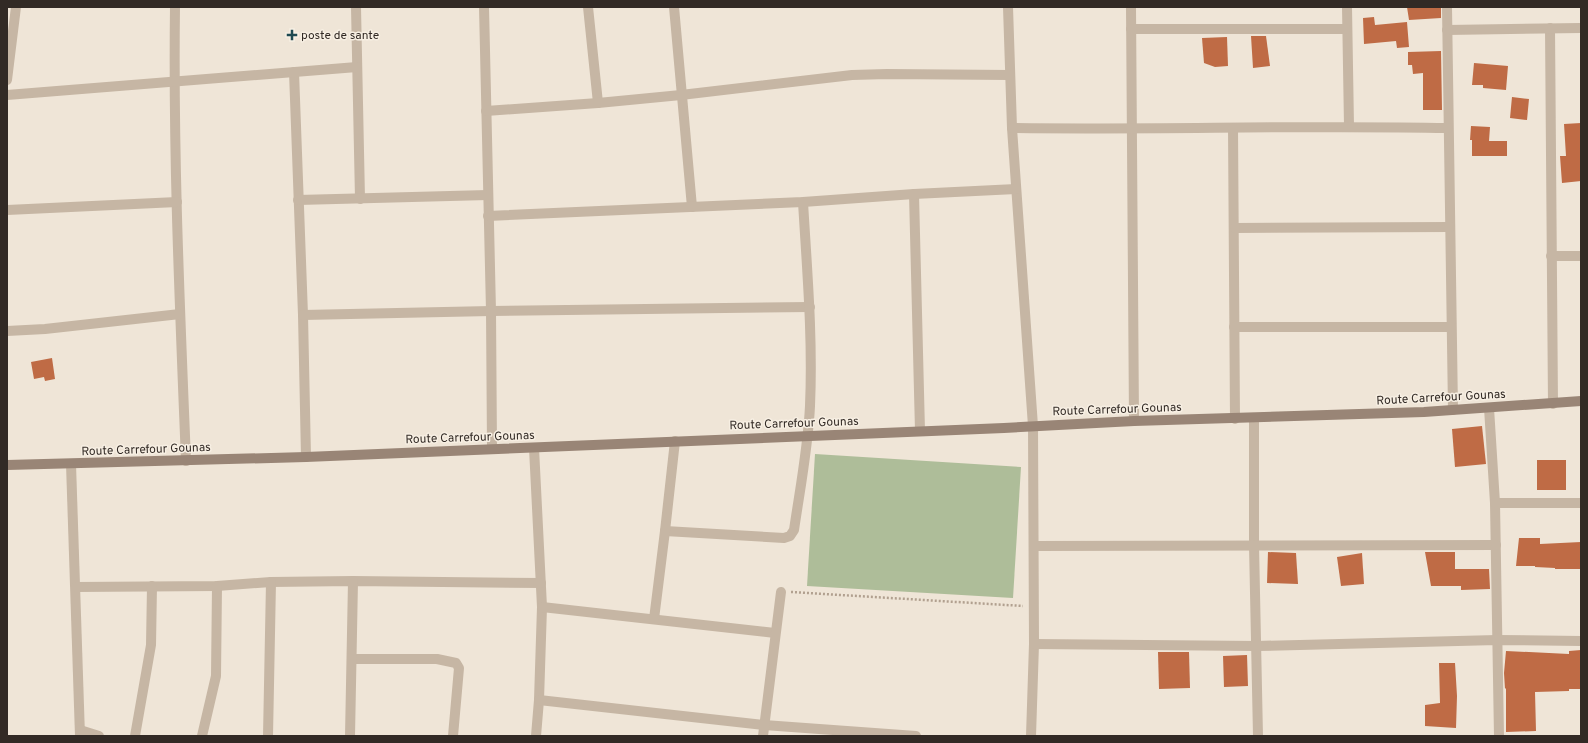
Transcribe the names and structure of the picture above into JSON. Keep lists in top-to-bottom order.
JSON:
{
  "streets": {
    "main road": ["Route Carrefour Gounas"]
  },
  "places": {
    "health": ["poste de sante"]
  }
}
